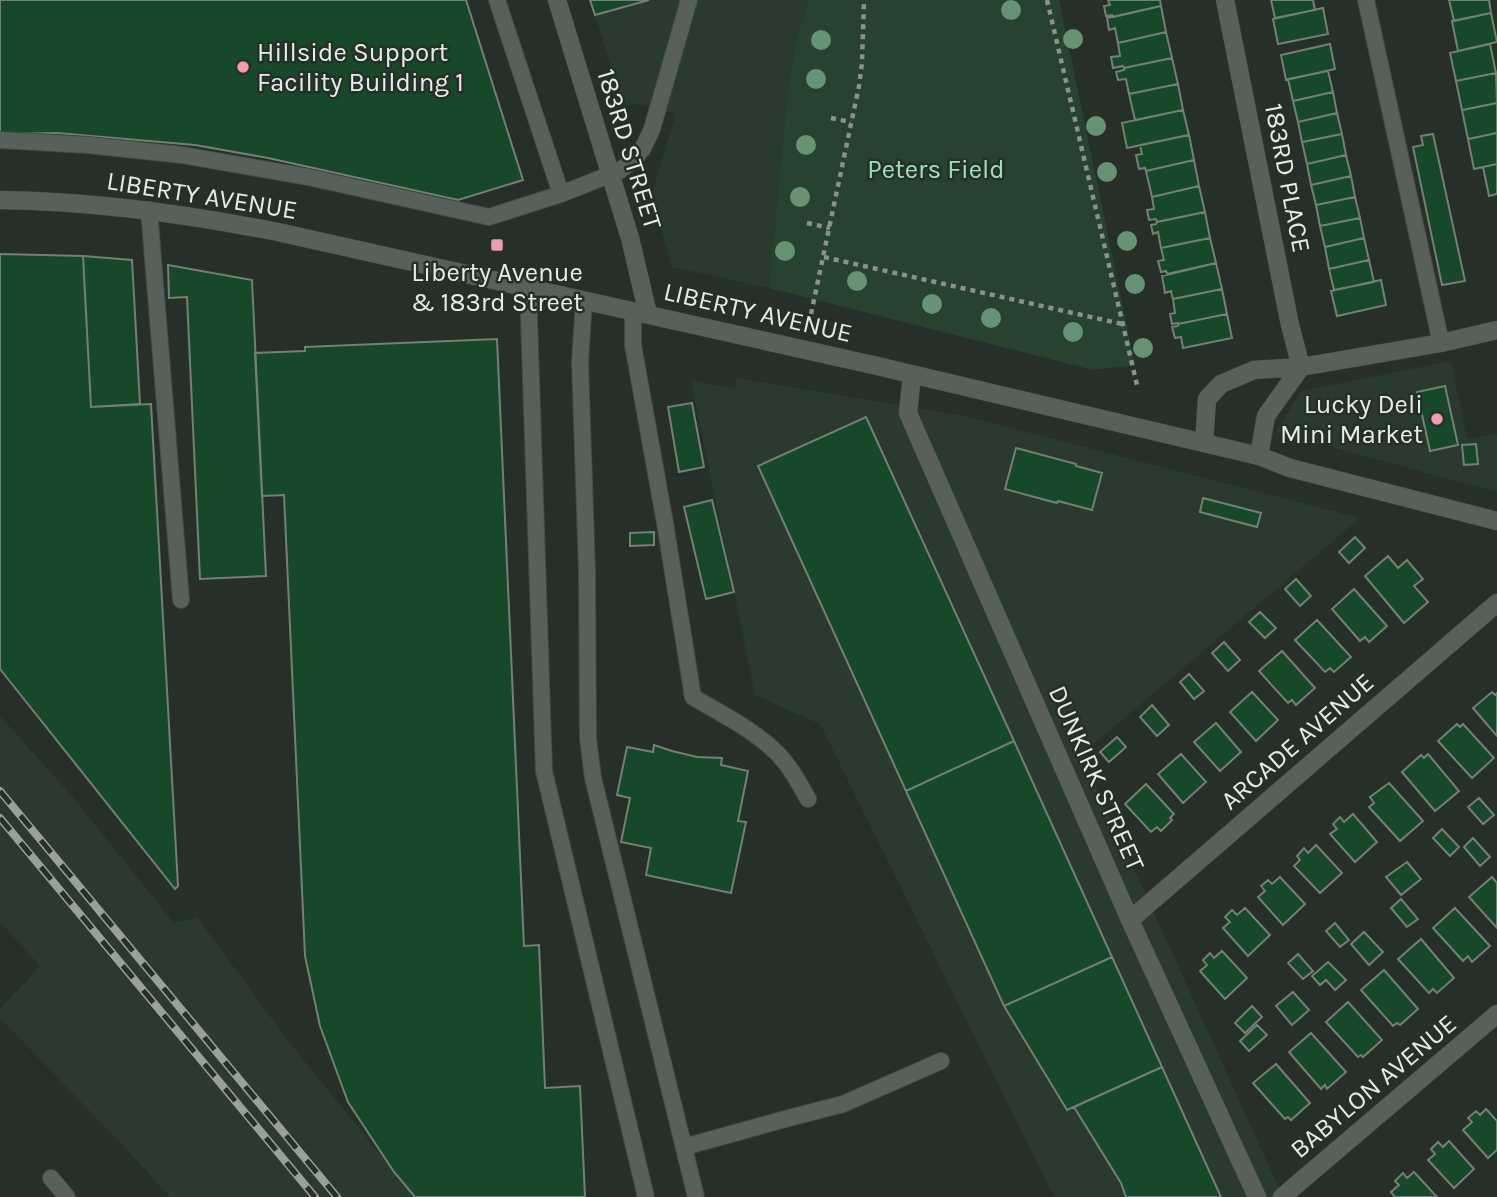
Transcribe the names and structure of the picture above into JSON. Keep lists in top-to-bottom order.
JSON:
{
  "streets": {
    "main road": [
      "183RD STREET",
      "183RD PLACE",
      "LIBERTY AVENUE",
      "ARCADE AVENUE",
      "DUNKIRK STREET",
      "BABYLON AVENUE"
    ]
  },
  "crossings": [
    ["183RD STREET", "LIBERTY AVENUE"],
    ["LIBERTY AVENUE", "DUNKIRK STREET"],
    ["ARCADE AVENUE", "DUNKIRK STREET"]
  ],
  "parks": ["Peters Field"],
  "places": {
    "other": ["Hillside Support Facility Building 1", "Lucky Deli Mini Market"],
    "transit": ["Liberty Avenue & 183rd Street"]
  }
}
